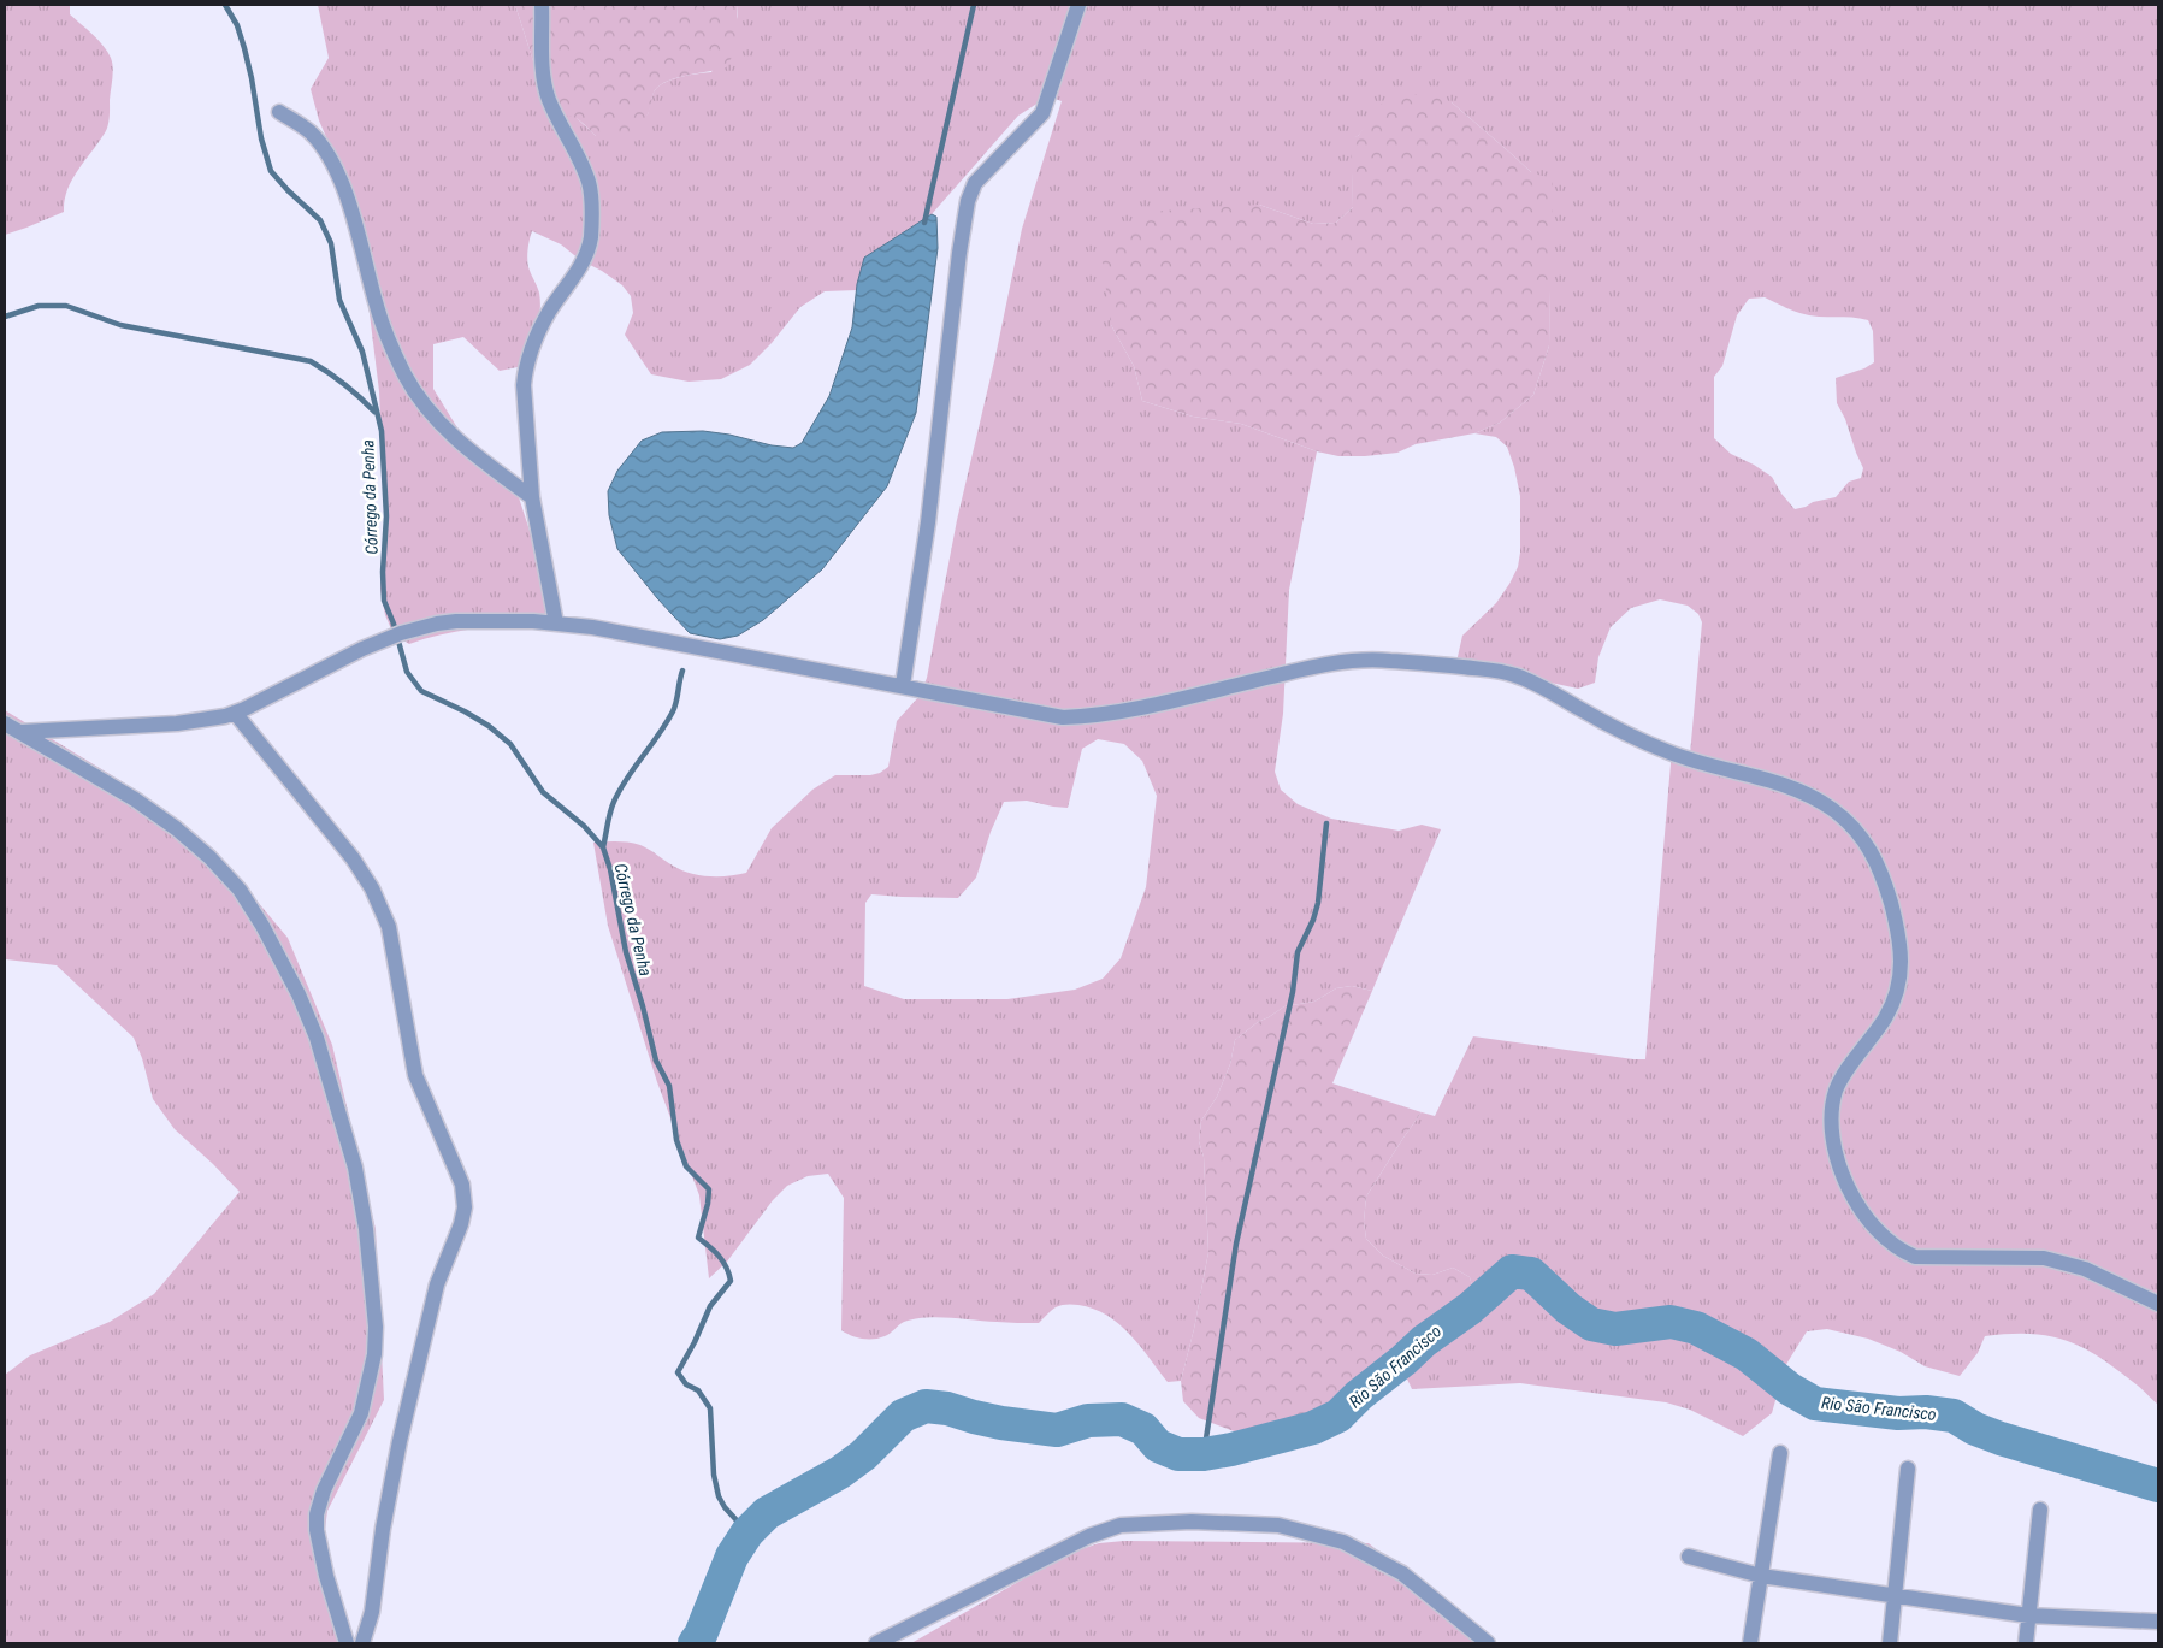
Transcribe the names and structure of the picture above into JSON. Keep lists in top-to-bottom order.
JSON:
{
  "water": ["Córrego da Penha", "Rio São Francisco"]
}
